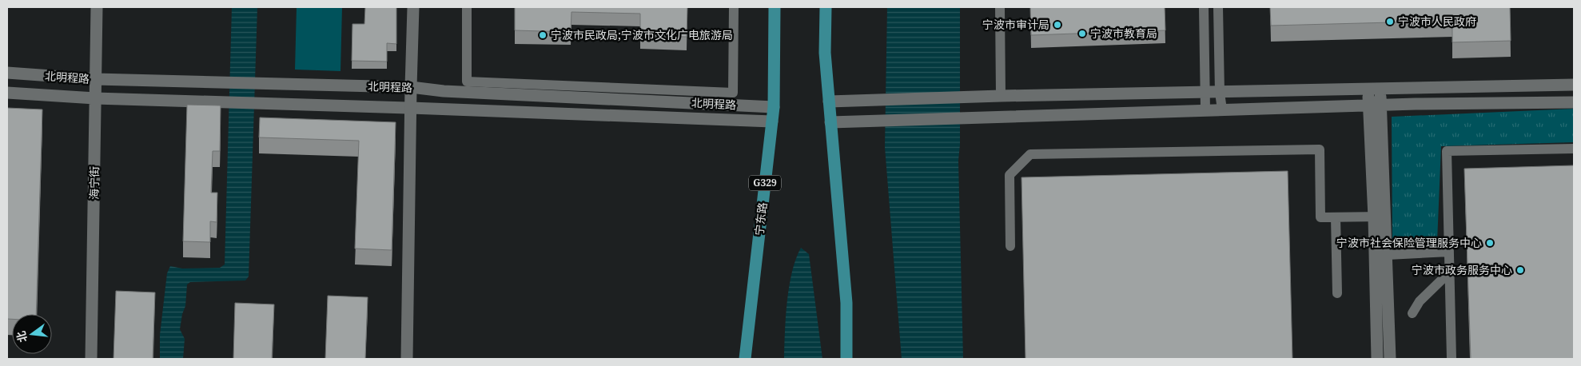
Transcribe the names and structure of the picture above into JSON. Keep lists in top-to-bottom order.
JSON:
{
  "streets": {
    "main road": ["G329", "宁东路"],
    "street": ["北明程路", "海宁街"]
  },
  "crossings": [
    ["北明程路", "海宁街"],
    ["北明程路", "宁东路"]
  ],
  "places": [
    "宁波市人民政府",
    "宁波市审计局",
    "宁波市教育局",
    "宁波市民政局;宁波市文化广电旅游局",
    "宁波市社会保险管理服务中心",
    "宁波市政务服务中心"
  ],
  "north": "left"
}
